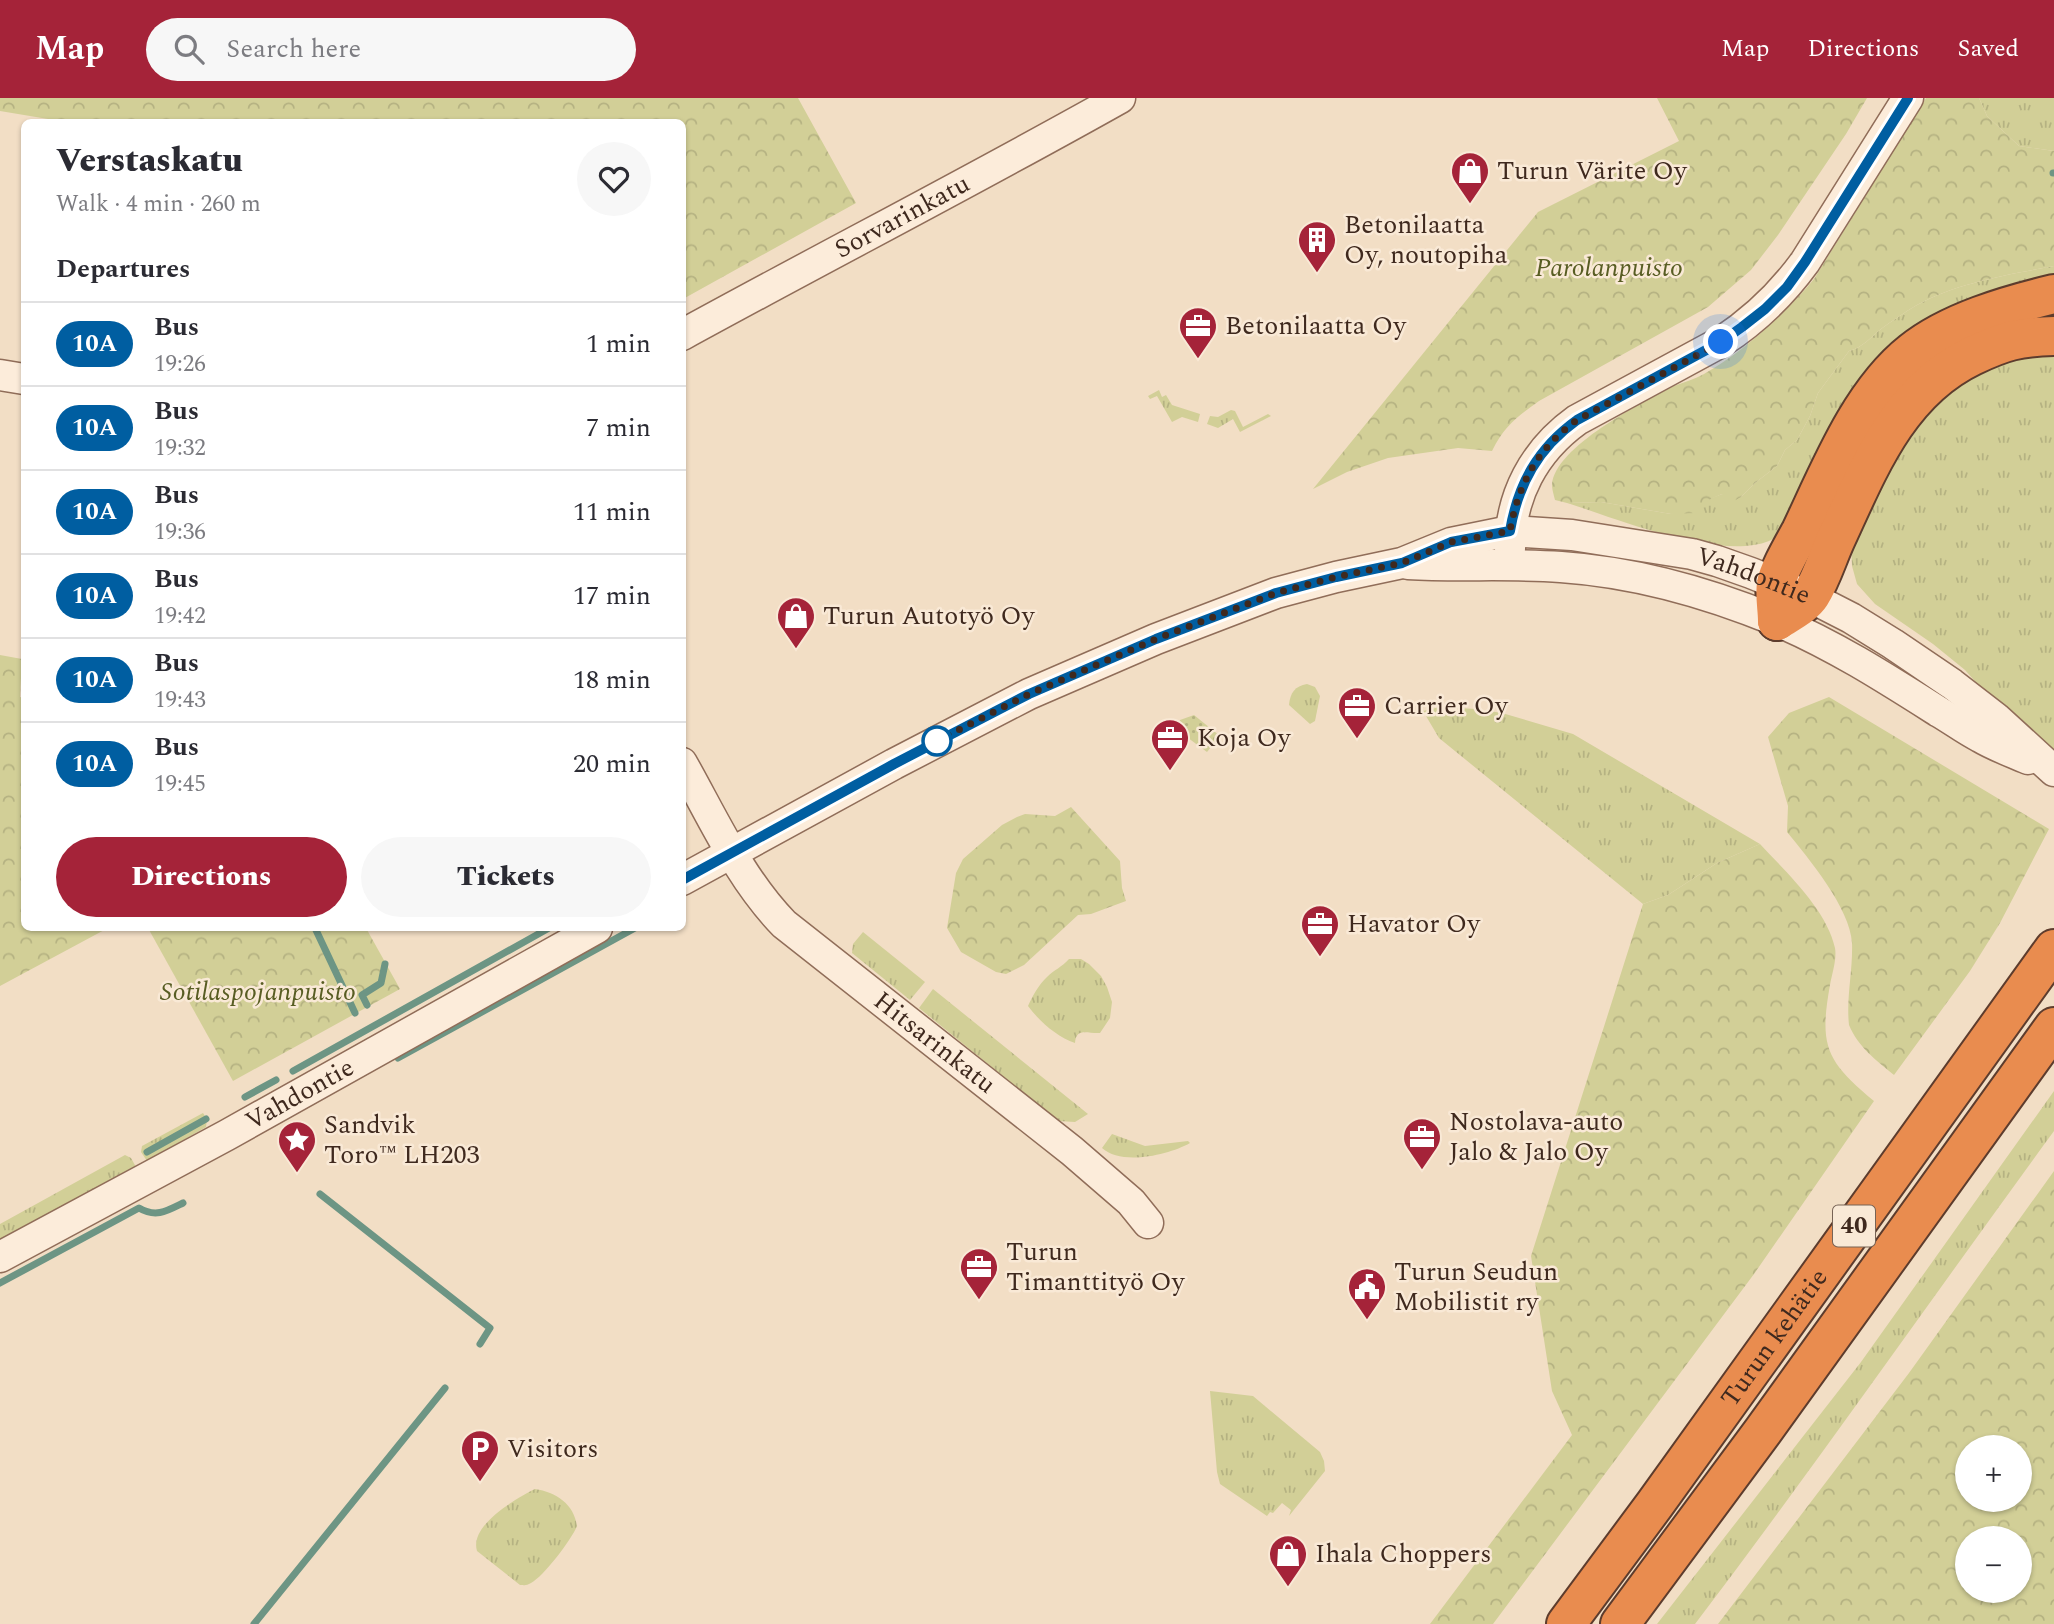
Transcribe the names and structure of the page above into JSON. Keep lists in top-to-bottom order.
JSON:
{
  "streets": {
    "highway": ["40", "Turun kehätie"],
    "street": ["Sorvarinkatu", "Vahdontie", "Hitsarinkatu"]
  },
  "crossings": [
    ["Vahdontie", "Hitsarinkatu"]
  ],
  "parks": ["Parolanpuisto", "Sotilaspojanpuisto"],
  "places": {
    "shop": ["Turun Värite Oy", "Turun Autotyö Oy", "Ihala Choppers"],
    "building": ["Betonilaatta Oy, noutopiha"],
    "office": [
      "Betonilaatta Oy",
      "Carrier Oy",
      "Koja Oy",
      "Havator Oy",
      "Nostolava-auto Jalo & Jalo Oy",
      "Turun Timanttityö Oy"
    ],
    "place": ["Sandvik Toro™ LH203"],
    "public building": ["Turun Seudun Mobilistit ry"],
    "parking": ["Visitors"]
  },
  "lines": ["bus line 10A"],
  "page": {
    "header": "Map",
    "search": "Search here",
    "nav": ["Map", "Directions", "Saved"],
    "heading": [
      ["Verstaskatu", "Walk · 4 min · 260 m"],
      "Departures"
    ],
    "list": [
      {
        "mark": "10A",
        "name": "Bus",
        "note": "19:26",
        "value": "1 min"
      },
      {
        "mark": "10A",
        "name": "Bus",
        "note": "19:32",
        "value": "7 min"
      },
      {
        "mark": "10A",
        "name": "Bus",
        "note": "19:36",
        "value": "11 min"
      },
      {
        "mark": "10A",
        "name": "Bus",
        "note": "19:42",
        "value": "17 min"
      },
      {
        "mark": "10A",
        "name": "Bus",
        "note": "19:43",
        "value": "18 min"
      },
      {
        "mark": "10A",
        "name": "Bus",
        "note": "19:45",
        "value": "20 min"
      }
    ],
    "buttons": ["Directions", "Tickets"],
    "map_buttons": ["+", "−"]
  }
}
